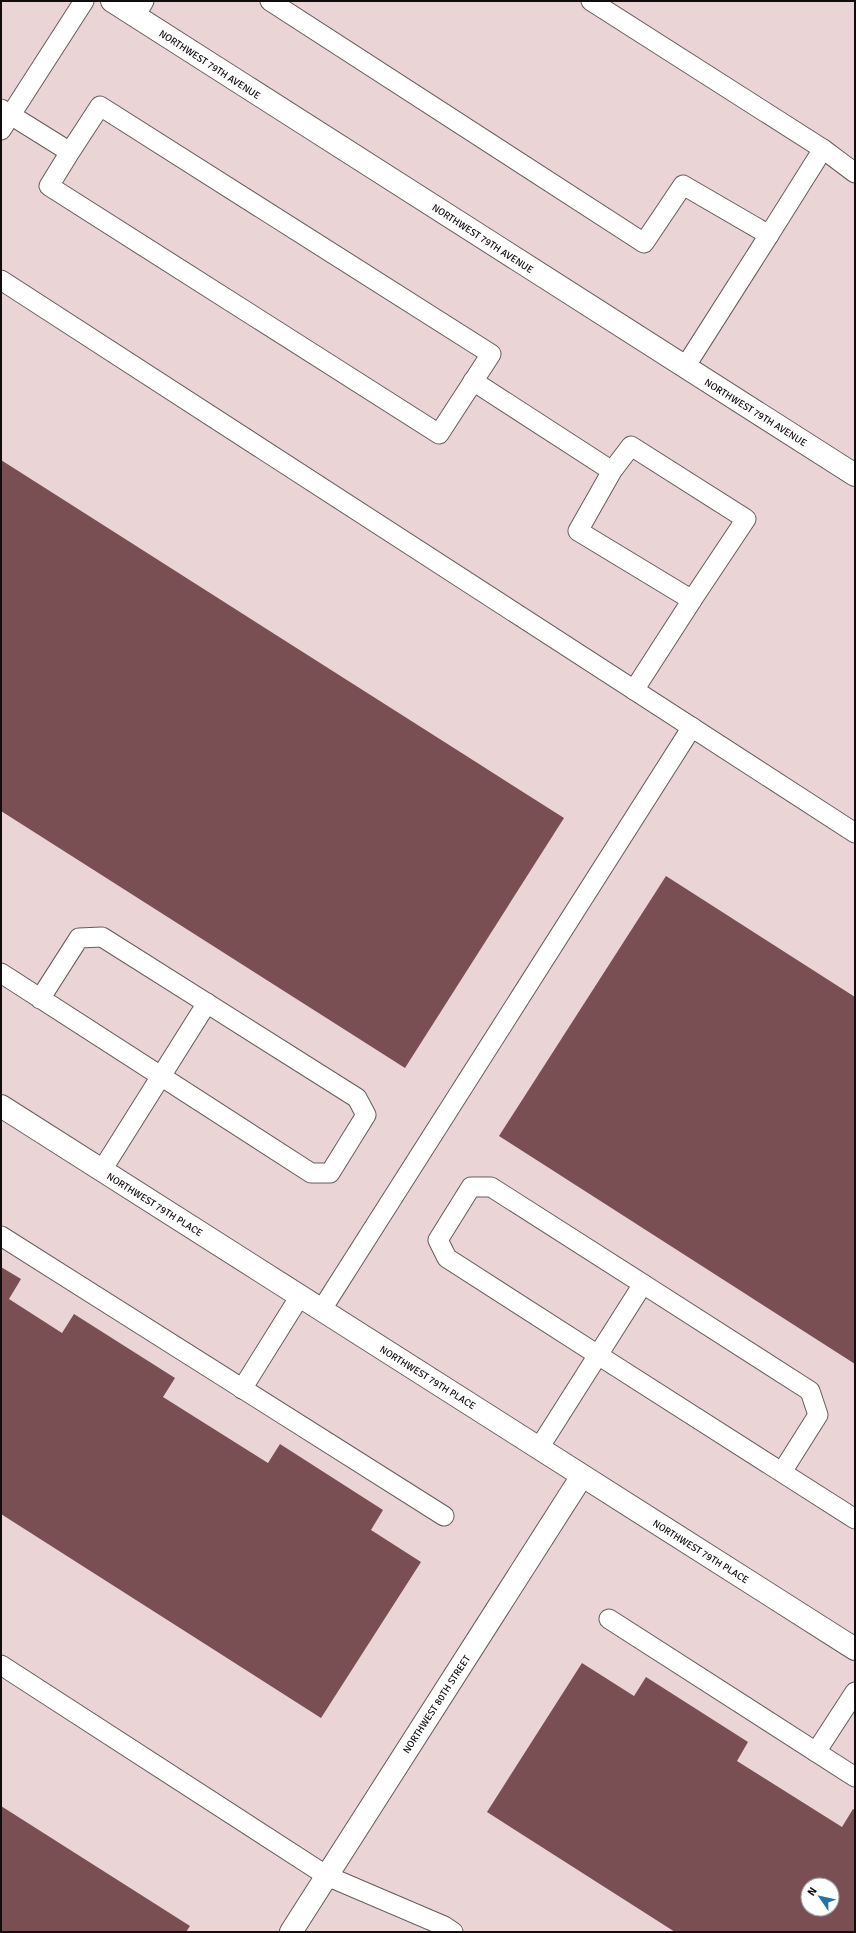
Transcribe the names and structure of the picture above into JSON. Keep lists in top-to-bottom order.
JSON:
{
  "streets": {
    "street": ["NORTHWEST 79TH AVENUE", "NORTHWEST 79TH PLACE", "NORTHWEST 80TH STREET"]
  },
  "crossings": [
    ["NORTHWEST 79TH PLACE", "NORTHWEST 80TH STREET"]
  ],
  "north": "top left"
}
